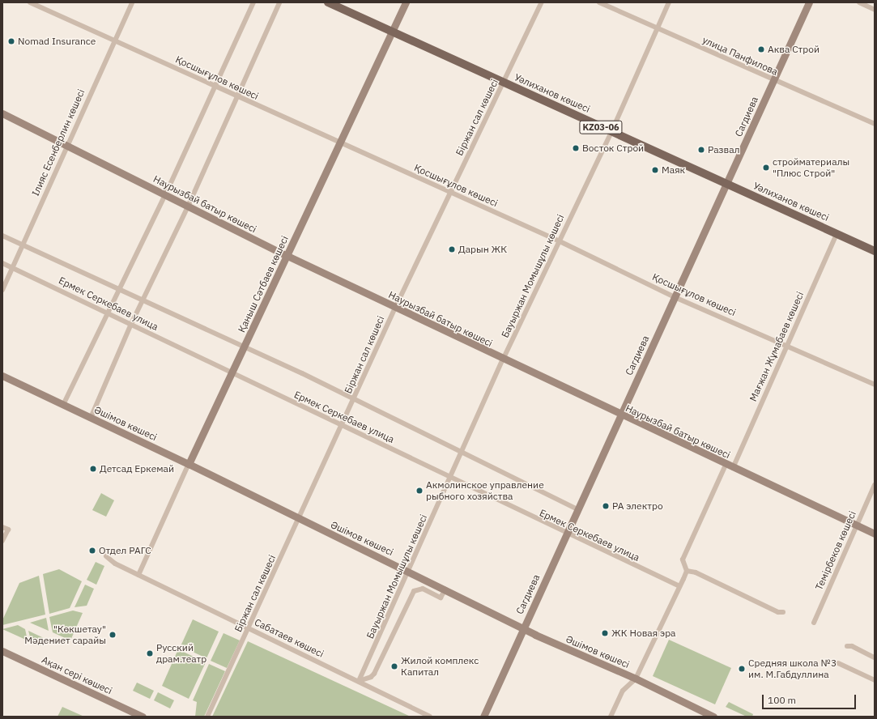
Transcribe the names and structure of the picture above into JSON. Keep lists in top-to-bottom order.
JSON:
{
  "streets": {
    "main road": ["Уәлиханов көшесі", "KZ03-06"],
    "street": [
      "улица Панфилова",
      "Қосшығұлов көшесі",
      "Сагдиева",
      "Біржан сал көшесі",
      "Ілияс Есенберлин көшесі",
      "Наурызбай батыр көшесі",
      "Бауыржан Момышұлы көшесі",
      "Қаныш Сәтбаев көшесі",
      "Ермек Серкебаев улица",
      "Мағжан Жұмабаев көшесі",
      "Әшімов көшесі",
      "Темірбеков көшесі",
      "Сабатаев көшесі",
      "Ақан сері көшесі"
    ]
  },
  "crossings": [
    ["улица Панфилова", "Сагдиева"],
    ["улица Панфилова", "Бауыржан Момышұлы көшесі"],
    ["Қосшығұлов көшесі", "Сагдиева"],
    ["Қосшығұлов көшесі", "Біржан сал көшесі"],
    ["Қосшығұлов көшесі", "Ілияс Есенберлин көшесі"],
    ["Қосшығұлов көшесі", "Бауыржан Момышұлы көшесі"],
    ["Қосшығұлов көшесі", "Қаныш Сәтбаев көшесі"],
    ["Қосшығұлов көшесі", "Мағжан Жұмабаев көшесі"],
    ["Уәлиханов көшесі", "Сагдиева"],
    ["Уәлиханов көшесі", "Біржан сал көшесі"],
    ["Уәлиханов көшесі", "Бауыржан Момышұлы көшесі"],
    ["Уәлиханов көшесі", "Қаныш Сәтбаев көшесі"],
    ["Уәлиханов көшесі", "Мағжан Жұмабаев көшесі"],
    ["Сагдиева", "Наурызбай батыр көшесі"],
    ["Сагдиева", "Ермек Серкебаев улица"],
    ["Сагдиева", "Әшімов көшесі"],
    ["Біржан сал көшесі", "Наурызбай батыр көшесі"],
    ["Біржан сал көшесі", "Ермек Серкебаев улица"],
    ["Біржан сал көшесі", "Әшімов көшесі"],
    ["Біржан сал көшесі", "Сабатаев көшесі"],
    ["Ілияс Есенберлин көшесі", "Наурызбай батыр көшесі"],
    ["Ілияс Есенберлин көшесі", "Ермек Серкебаев улица"],
    ["Наурызбай батыр көшесі", "Бауыржан Момышұлы көшесі"],
    ["Наурызбай батыр көшесі", "Қаныш Сәтбаев көшесі"],
    ["Наурызбай батыр көшесі", "Мағжан Жұмабаев көшесі"],
    ["Наурызбай батыр көшесі", "Темірбеков көшесі"],
    ["Бауыржан Момышұлы көшесі", "Ермек Серкебаев улица"],
    ["Бауыржан Момышұлы көшесі", "Әшімов көшесі"],
    ["Бауыржан Момышұлы көшесі", "Сабатаев көшесі"],
    ["Қаныш Сәтбаев көшесі", "Ермек Серкебаев улица"],
    ["Қаныш Сәтбаев көшесі", "Әшімов көшесі"],
    ["Қаныш Сәтбаев көшесі", "Сабатаев көшесі"]
  ],
  "places": [
    "Nomad Insurance",
    "Аква Строй",
    "Восток Строй",
    "Развал",
    "стройматериалы \"Плюс Строй\"",
    "Маяк",
    "Дарын ЖК",
    "Детсад Еркемай",
    "Акмолинское управление рыбного хозяйства",
    "РА электро",
    "Отдел РАГС",
    "ЖК Новая эра",
    "\"Көкшетау\" Мәдениет сарайы",
    "Русский драм.театр",
    "Жилой комплекс Капитал",
    "Средняя школа №3 им. М.Габдуллина"
  ],
  "scale_bar": "100 m"
}
